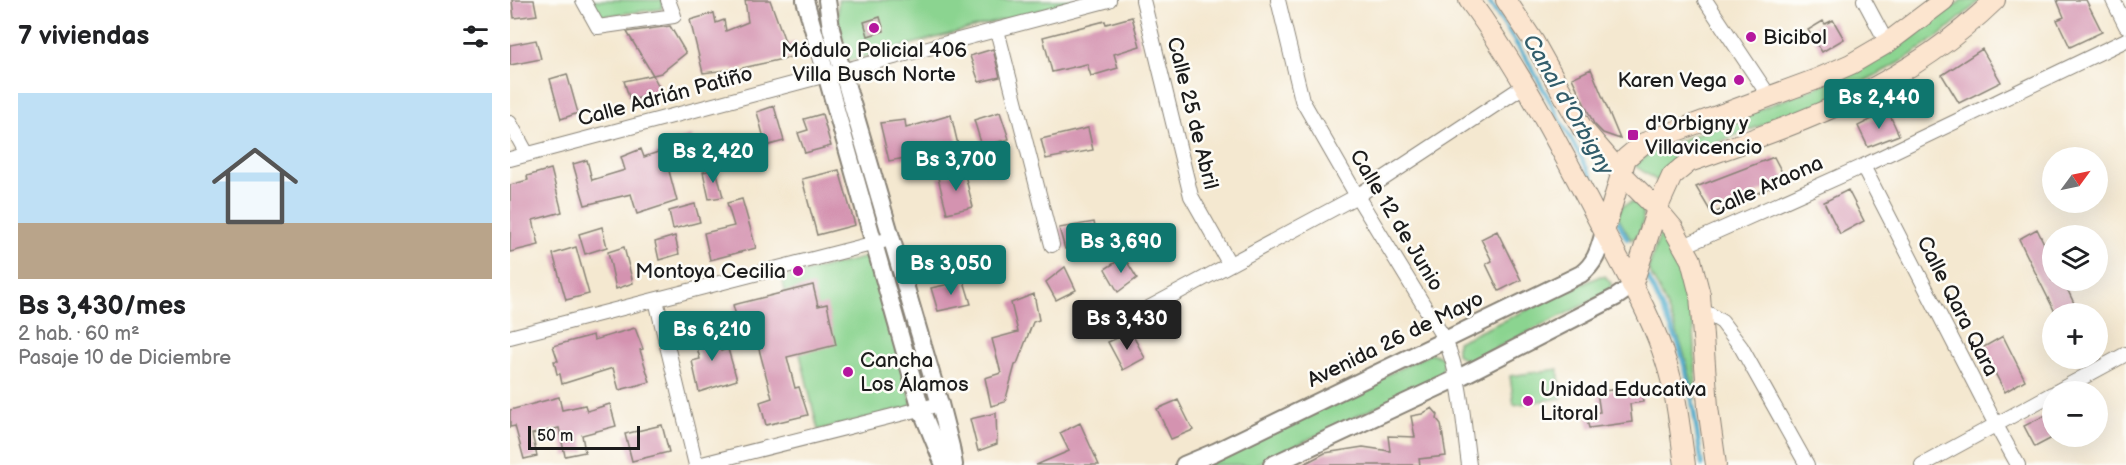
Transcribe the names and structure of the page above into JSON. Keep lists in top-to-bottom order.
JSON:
{
  "streets": {
    "street": [
      "Calle Adrián Patiño",
      "Calle 25 de Abril",
      "Calle Araona",
      "Calle 12 de Junio",
      "Calle Qara Qara",
      "Avenida 26 de Mayo"
    ]
  },
  "crossings": [
    ["Calle Araona", "Calle Qara Qara"],
    ["Calle 12 de Junio", "Avenida 26 de Mayo"]
  ],
  "water": ["Canal d'Orbigny"],
  "places": {
    "other": [
      "Módulo Policial 406 Villa Busch Norte",
      "Bicibol",
      "Karen Vega",
      "Montoya Cecilia",
      "Cancha Los Álamos",
      "Unidad Educativa Litoral"
    ],
    "transit": ["d'Orbigny y Villavicencio"]
  },
  "scale_bar": "50 m",
  "north": "top right",
  "page": {
    "heading": "7 viviendas",
    "list": [
      {
        "name": "Bs 3,430/mes",
        "note": "2 hab. · 60 m² · Pasaje 10 de Diciembre"
      }
    ],
    "price": [
      "Bs 2,440",
      "Bs 2,420",
      "Bs 3,700",
      "Bs 3,690",
      "Bs 3,050",
      "Bs 3,430",
      "Bs 6,210"
    ],
    "map_buttons": ["+", "−"],
    "scale": "50 m"
  }
}
